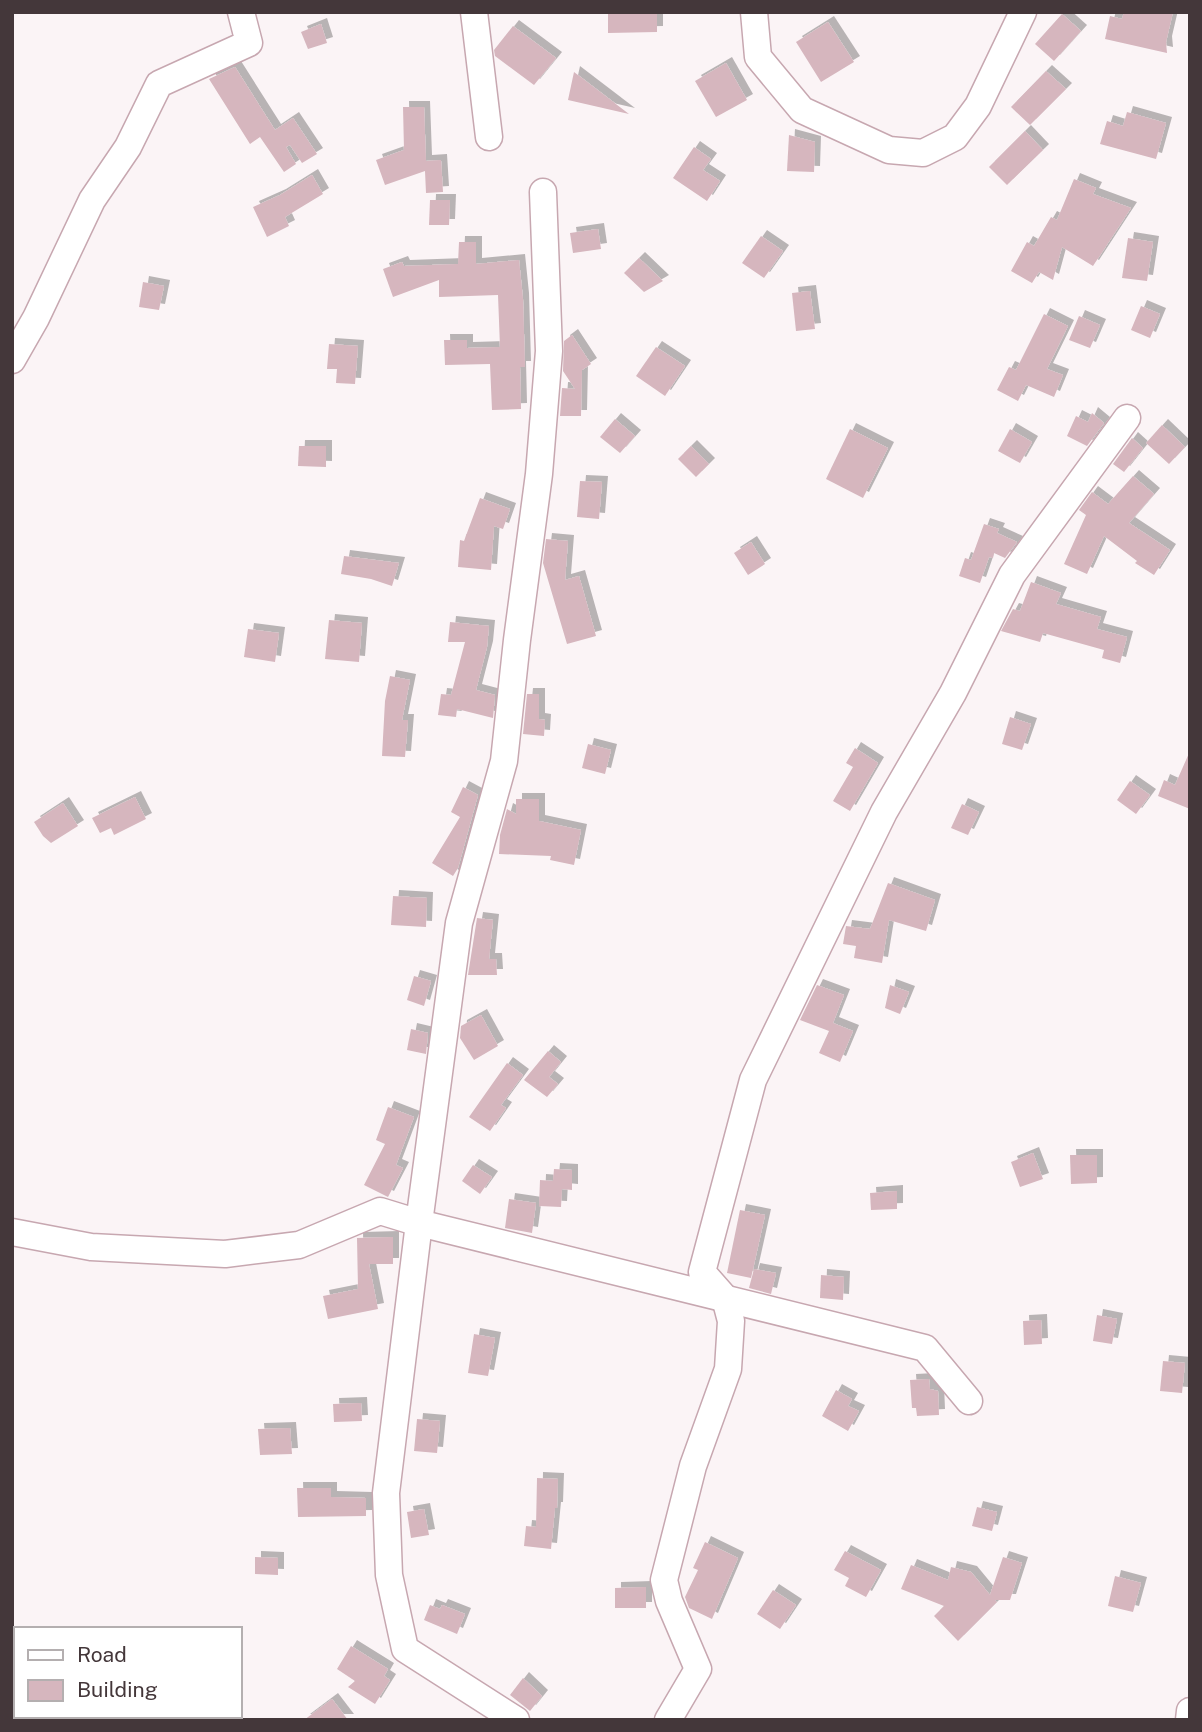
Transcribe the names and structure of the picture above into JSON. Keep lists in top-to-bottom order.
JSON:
{
  "legend": ["Road", "Building"]
}
